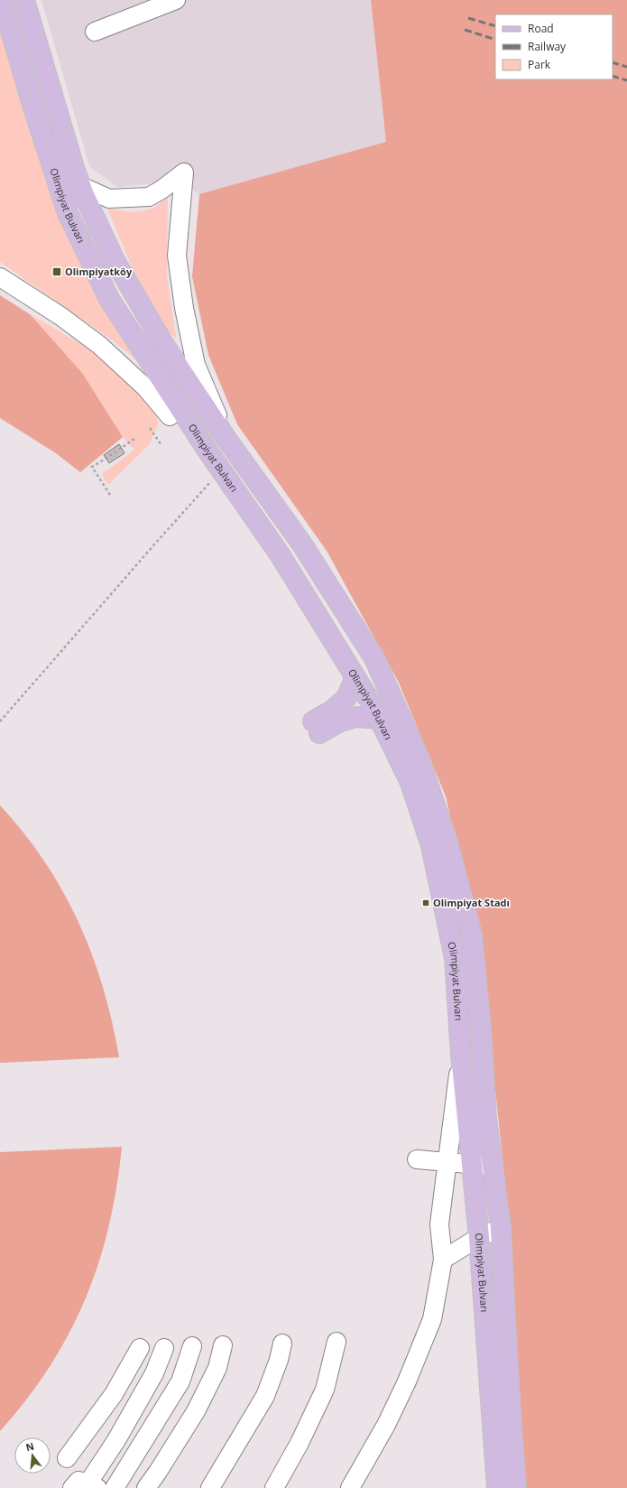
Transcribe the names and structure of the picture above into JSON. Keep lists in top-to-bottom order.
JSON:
{
  "streets": {
    "main road": ["Olimpiyat Bulvarı"]
  },
  "places": {
    "transit": ["Olimpiyatköy", "Olimpiyat Stadı"]
  },
  "legend": ["Road", "Railway", "Park"],
  "north": "top"
}
